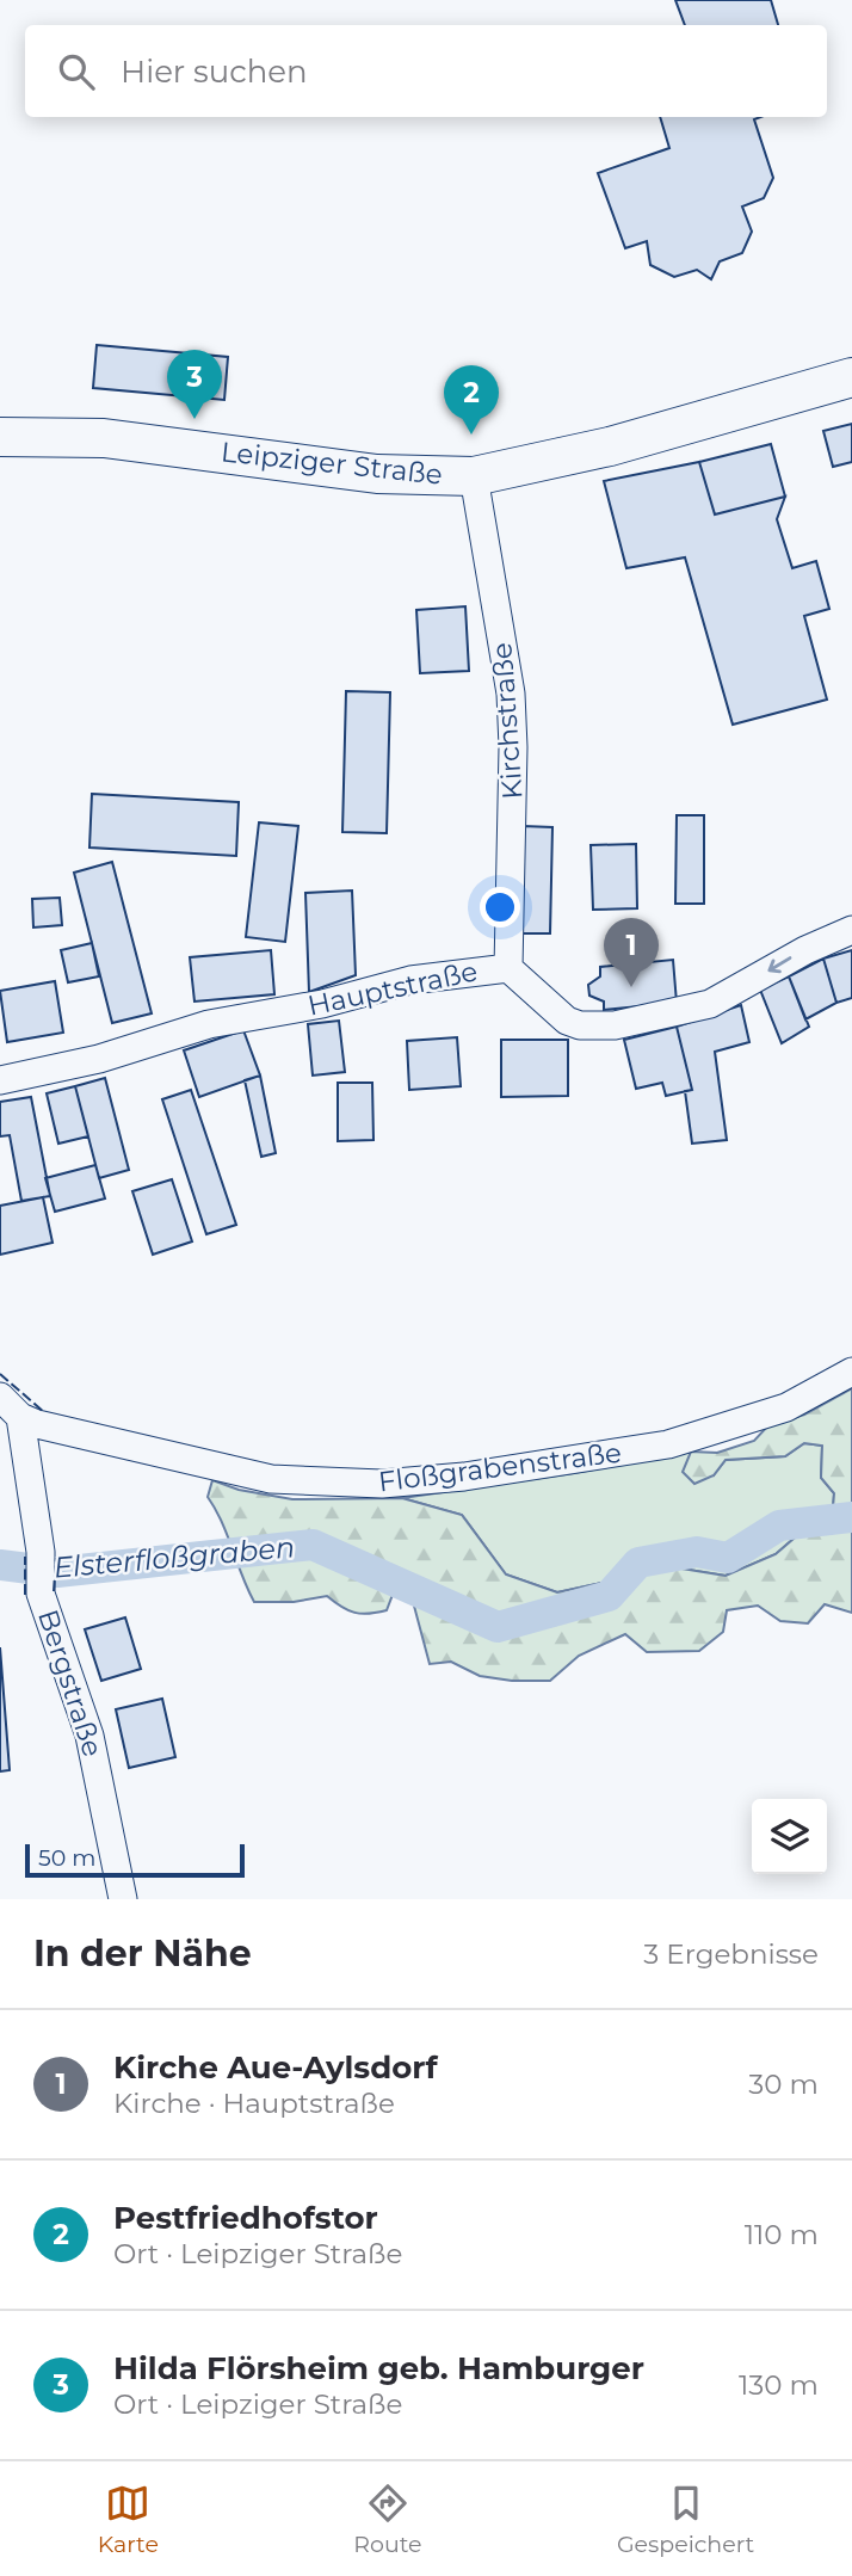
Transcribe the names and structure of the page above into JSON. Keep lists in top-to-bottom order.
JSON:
{
  "streets": {
    "street": [
      "Leipziger Straße",
      "Kirchstraße",
      "Hauptstraße",
      "Floßgrabenstraße",
      "Bergstraße"
    ]
  },
  "crossings": [
    ["Leipziger Straße", "Kirchstraße"],
    ["Kirchstraße", "Hauptstraße"],
    ["Floßgrabenstraße", "Bergstraße"]
  ],
  "one_way": ["Hauptstraße"],
  "water": ["Elsterfloßgraben"],
  "scale_bar": "50 m",
  "page": {
    "search": "Hier suchen",
    "pins": ["3", "2", "1"],
    "scale": "50 m",
    "heading": ["In der Nähe", "3 Ergebnisse"],
    "list": [
      {
        "mark": "1",
        "name": "Kirche Aue-Aylsdorf",
        "note": "Kirche · Hauptstraße",
        "value": "30 m"
      },
      {
        "mark": "2",
        "name": "Pestfriedhofstor",
        "note": "Ort · Leipziger Straße",
        "value": "110 m"
      },
      {
        "mark": "3",
        "name": "Hilda Flörsheim geb. Hamburger",
        "note": "Ort · Leipziger Straße",
        "value": "130 m"
      }
    ],
    "nav": ["Karte", "Route", "Gespeichert"]
  }
}
